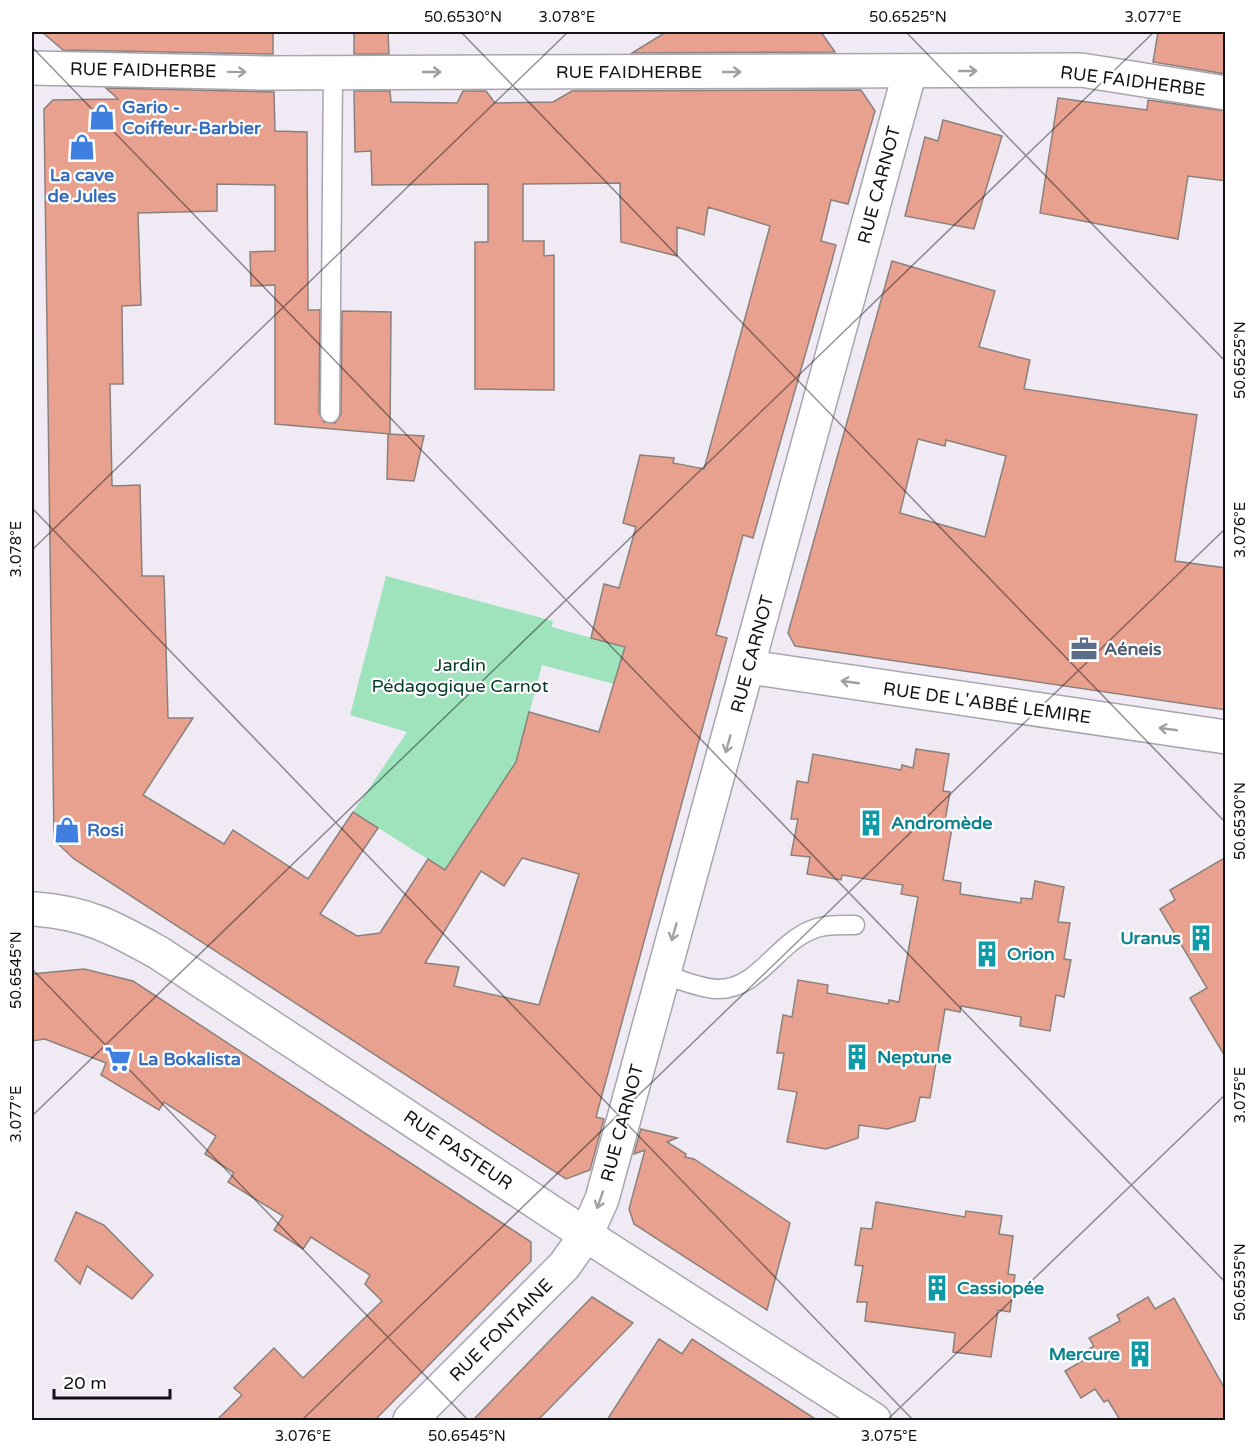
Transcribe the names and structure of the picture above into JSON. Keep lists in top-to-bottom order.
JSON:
{
  "streets": {
    "street": [
      "RUE FAIDHERBE",
      "RUE CARNOT",
      "RUE DE L'ABBÉ LEMIRE",
      "RUE PASTEUR",
      "RUE FONTAINE"
    ]
  },
  "crossings": [
    ["RUE FAIDHERBE", "RUE CARNOT"],
    ["RUE CARNOT", "RUE DE L'ABBÉ LEMIRE"],
    ["RUE CARNOT", "RUE PASTEUR"],
    ["RUE CARNOT", "RUE FONTAINE"],
    ["RUE PASTEUR", "RUE FONTAINE"]
  ],
  "one_way": ["RUE FAIDHERBE", "RUE CARNOT", "RUE DE L'ABBÉ LEMIRE"],
  "parks": ["Jardin Pédagogique Carnot"],
  "places": {
    "shop": ["Gario - Coiffeur-Barbier", "La cave de Jules", "Rosi"],
    "office": ["Aéneis"],
    "building": [
      "Andromède",
      "Uranus",
      "Orion",
      "Neptune",
      "Cassiopée",
      "Mercure"
    ],
    "supermarket": ["La Bokalista"]
  },
  "scale_bar": "20 m",
  "coordinates": [
    "50.6530°N",
    "3.078°E",
    "50.6525°N",
    "3.077°E",
    "3.076°E",
    "50.6545°N",
    "3.075°E",
    "50.6535°N"
  ]
}
